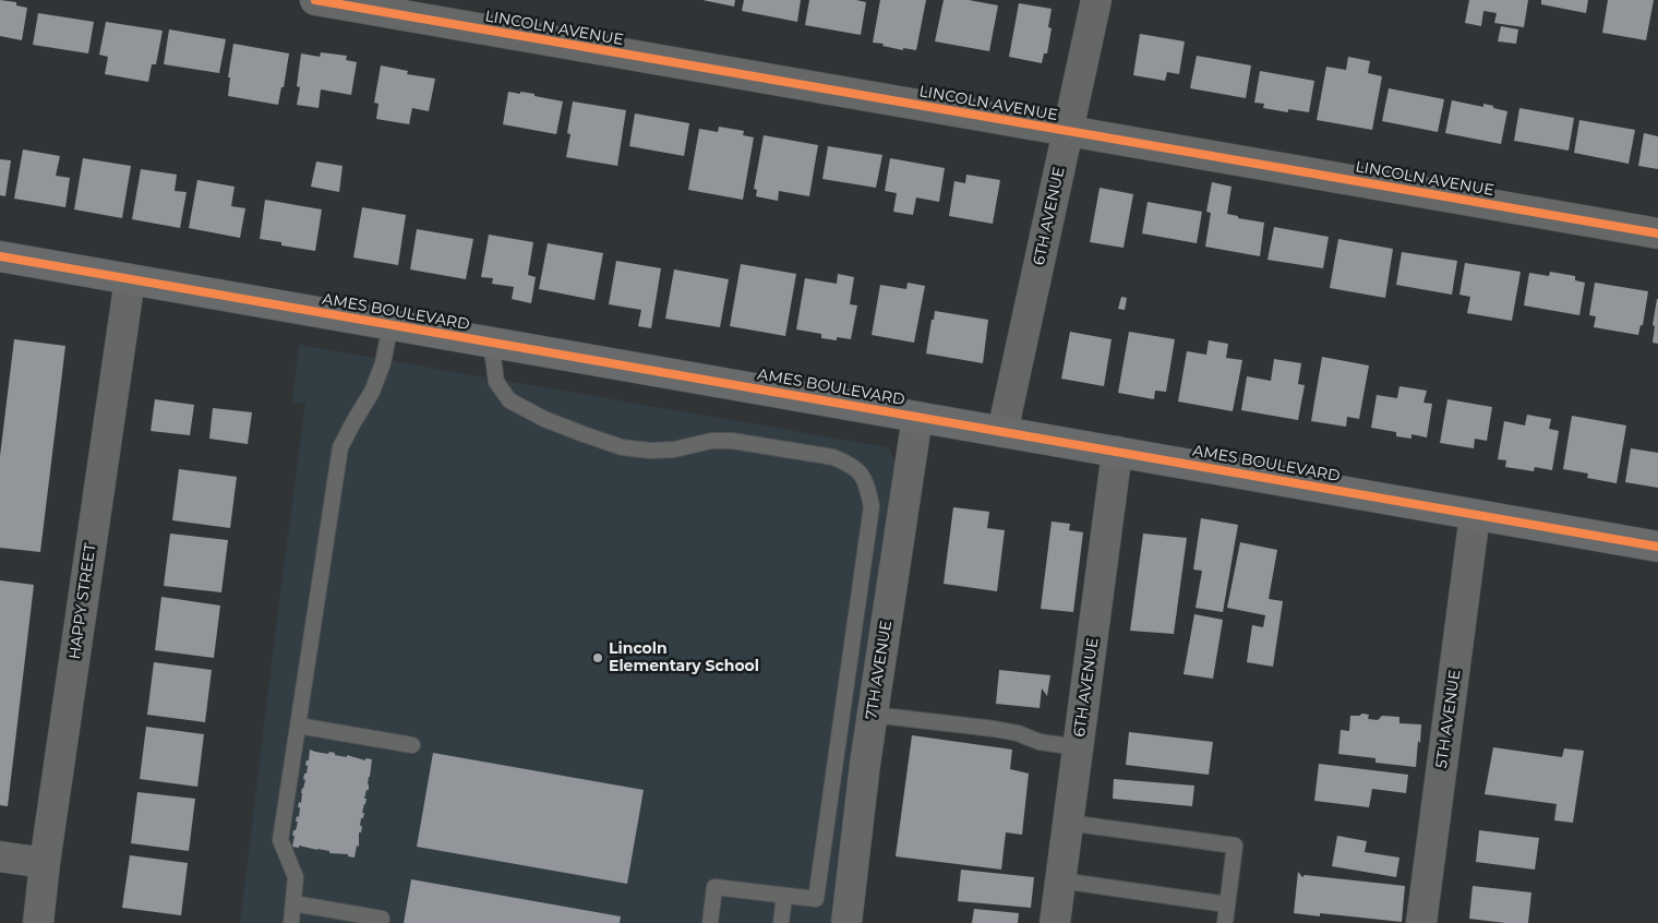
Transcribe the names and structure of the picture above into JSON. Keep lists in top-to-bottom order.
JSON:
{
  "streets": {
    "street": [
      "LINCOLN AVENUE",
      "6TH AVENUE",
      "AMES BOULEVARD",
      "HAPPY STREET",
      "7TH AVENUE",
      "5TH AVENUE"
    ]
  },
  "crossings": [
    ["LINCOLN AVENUE", "6TH AVENUE"],
    ["6TH AVENUE", "AMES BOULEVARD"],
    ["AMES BOULEVARD", "HAPPY STREET"],
    ["AMES BOULEVARD", "7TH AVENUE"],
    ["AMES BOULEVARD", "5TH AVENUE"]
  ],
  "places": ["Lincoln Elementary School"]
}
